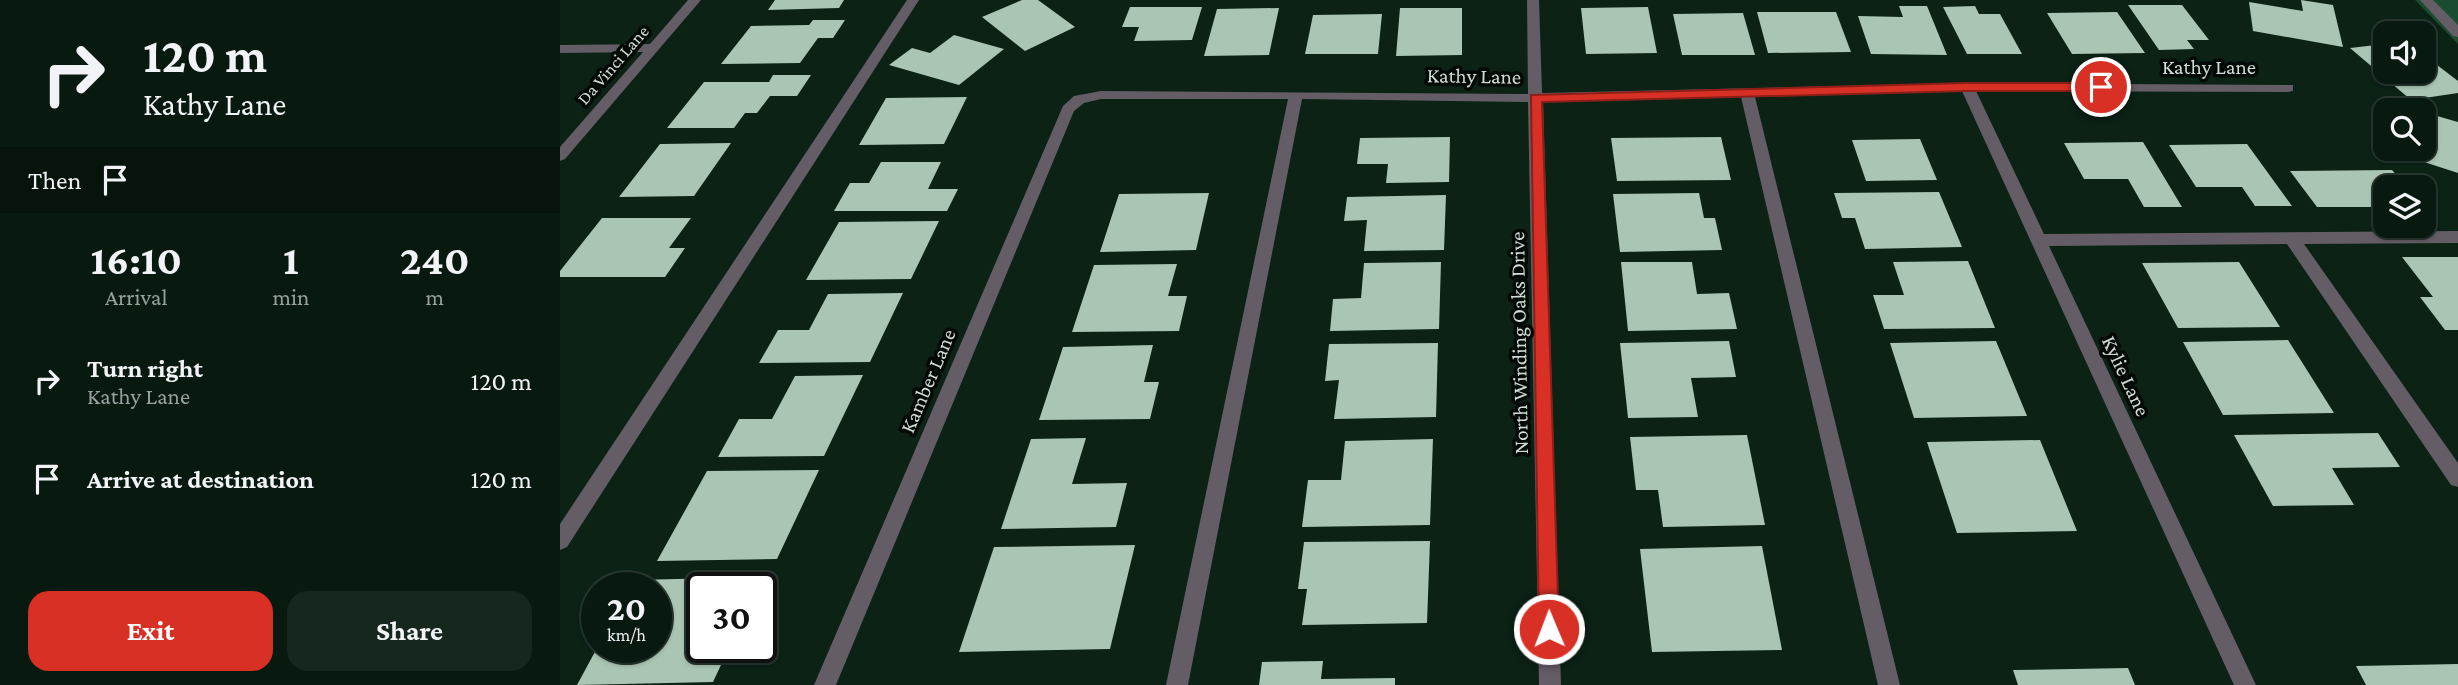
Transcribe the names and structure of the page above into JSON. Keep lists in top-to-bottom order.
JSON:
{
  "streets": {
    "street": [
      "Da Vinci Lane",
      "Kathy Lane",
      "North Winding Oaks Drive",
      "Kylie Lane",
      "Kamber Lane"
    ]
  },
  "crossings": [
    ["Kathy Lane", "North Winding Oaks Drive"],
    ["Kathy Lane", "Kylie Lane"],
    ["Kathy Lane", "Kamber Lane"]
  ],
  "page": {
    "turn": ["120 m", "Kathy Lane"],
    "then": "Then",
    "eta": [
      "16:10",
      "Arrival",
      "1",
      "min",
      "240",
      "m"
    ],
    "list": [
      {
        "name": "Turn right",
        "note": "Kathy Lane",
        "value": "120 m"
      },
      {
        "name": "Arrive at destination",
        "value": "120 m"
      }
    ],
    "speed": "20 km/h",
    "limit": "30",
    "buttons": ["Exit", "Share"]
  }
}
